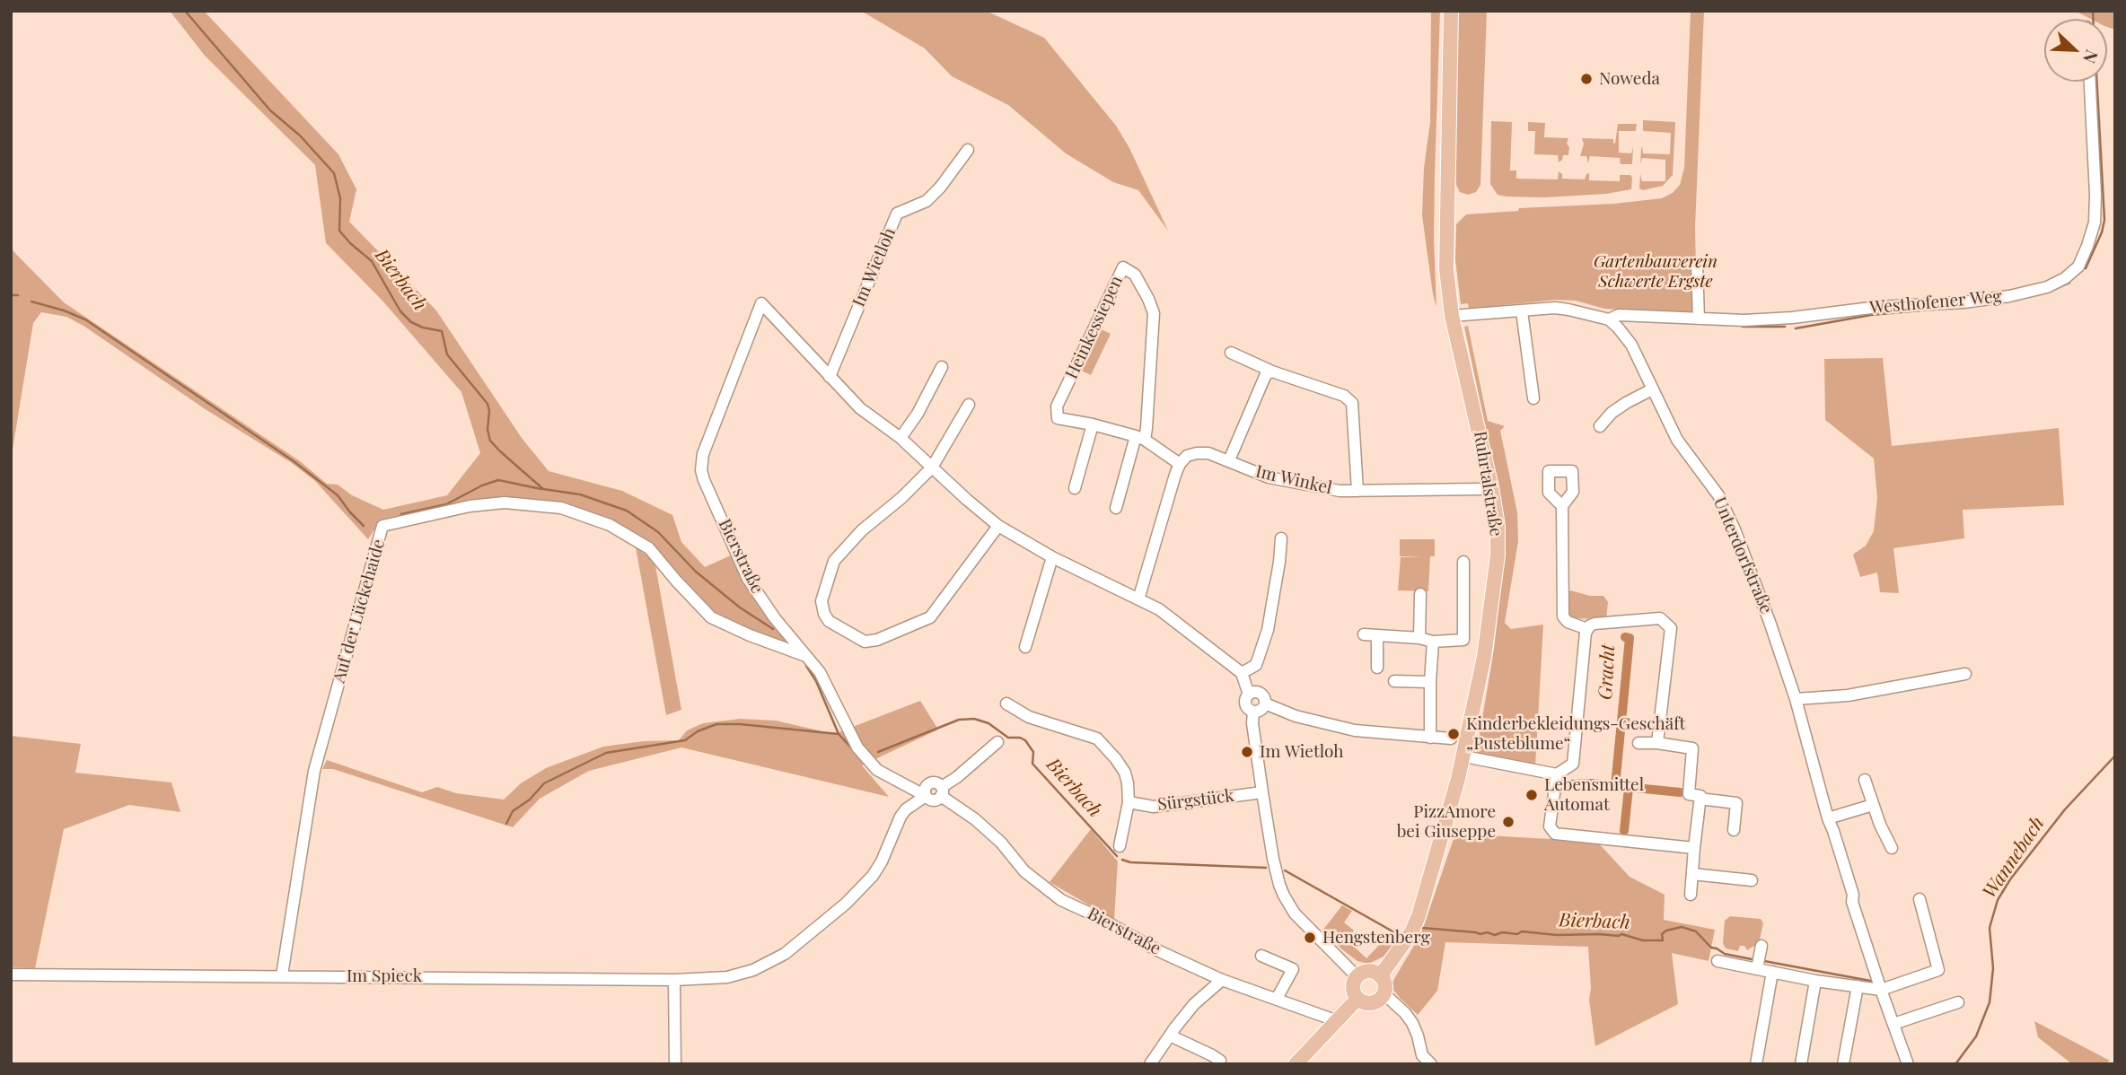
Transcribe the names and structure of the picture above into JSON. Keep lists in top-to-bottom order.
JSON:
{
  "streets": {
    "main road": ["Ruhrtalstraße"],
    "street": [
      "Im Wietloh",
      "Westhofener Weg",
      "Heinkessiepen",
      "Im Winkel",
      "Unterdorfstraße",
      "Bierstraße",
      "Auf der Lückehaide",
      "Sürgstück",
      "Im Spieck"
    ]
  },
  "crossings": [
    ["Im Wietloh", "Bierstraße"],
    ["Westhofener Weg", "Unterdorfstraße"],
    ["Bierstraße", "Auf der Lückehaide"],
    ["Bierstraße", "Im Spieck"],
    ["Auf der Lückehaide", "Im Spieck"]
  ],
  "water": ["Bierbach", "Gracht", "Wannebach"],
  "parks": ["Gartenbauverein Schwerte Ergste"],
  "places": [
    "Noweda",
    "Kinderbekleidungs-Geschäft „Pusteblume“",
    "Im Wietloh",
    "Lebensmittel Automat",
    "PizzAmore bei Giuseppe",
    "Hengstenberg"
  ],
  "north": "bottom right"
}
